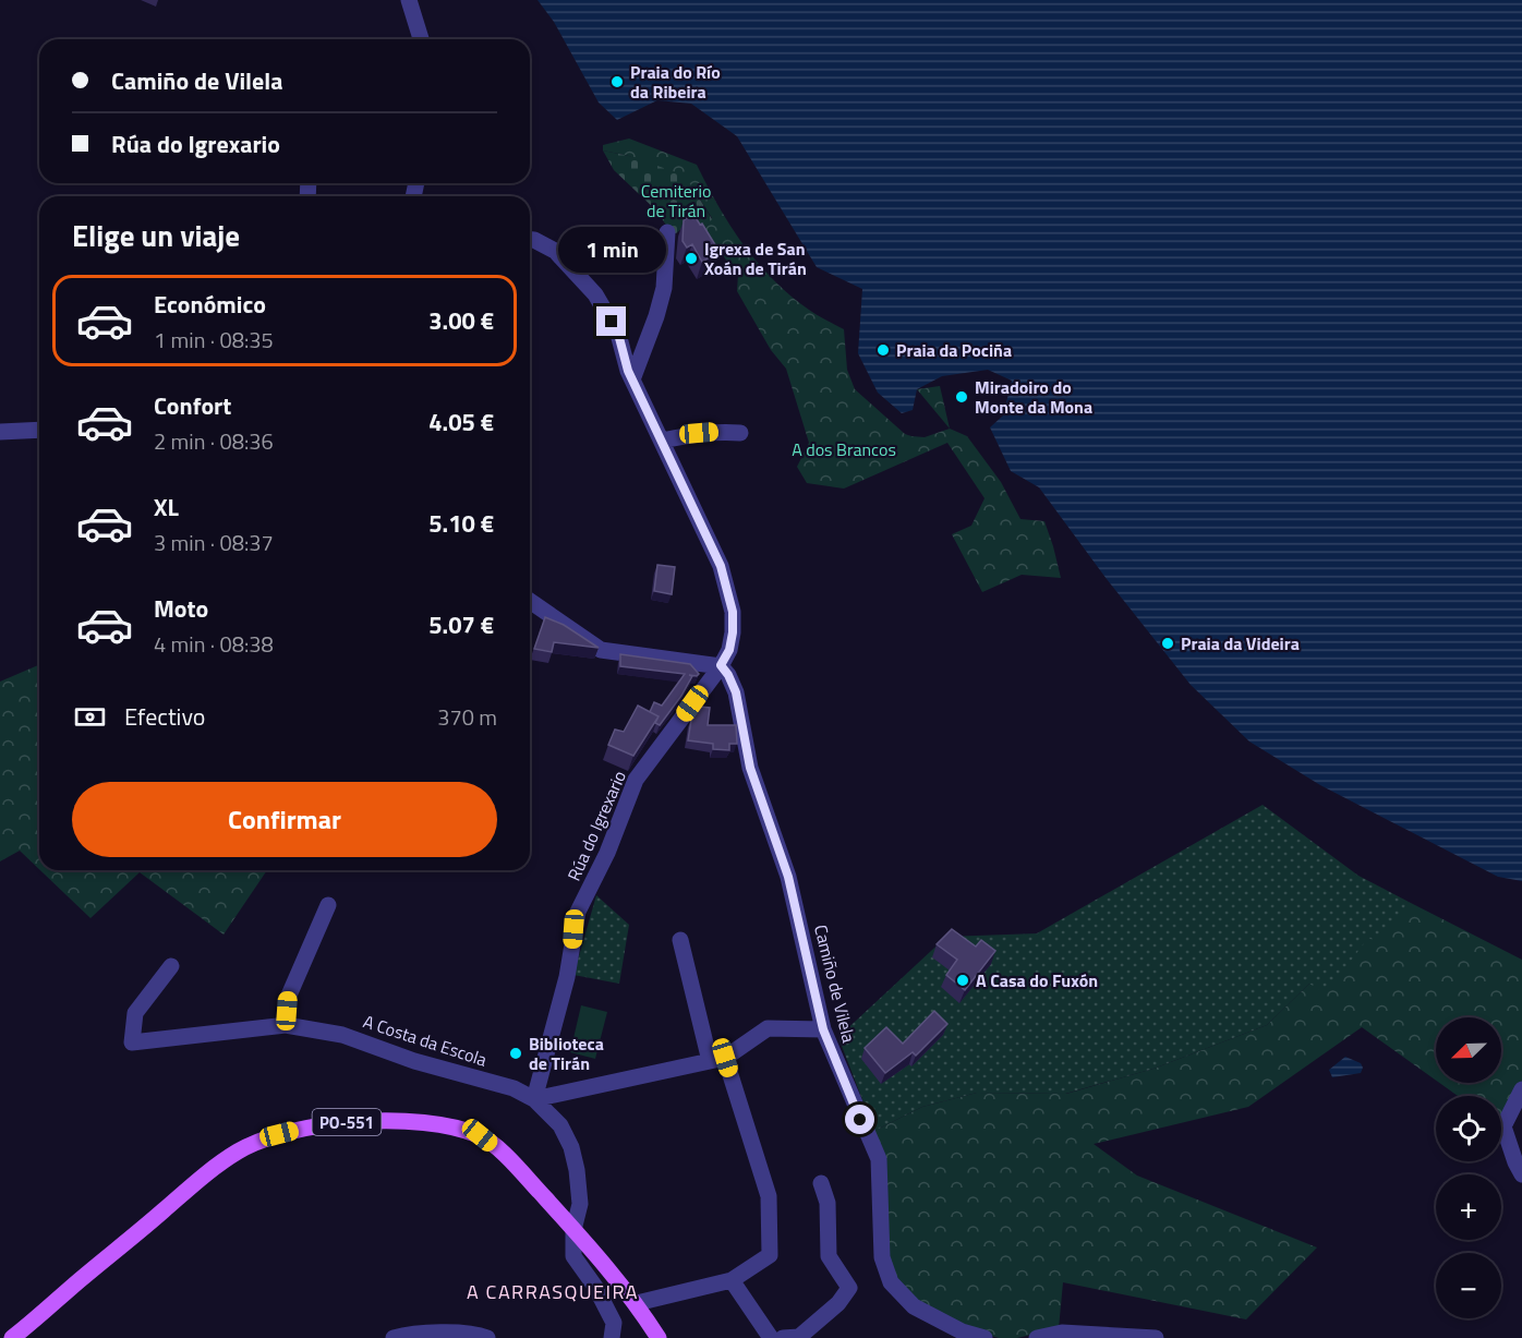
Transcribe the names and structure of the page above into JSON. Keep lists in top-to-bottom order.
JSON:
{
  "streets": {
    "main road": ["PO-551"],
    "street": ["Rúa do Igrexario", "Camiño de Vilela", "A Costa da Escola"]
  },
  "crossings": [
    ["Rúa do Igrexario", "Camiño de Vilela"],
    ["Rúa do Igrexario", "A Costa da Escola"],
    ["A Costa da Escola", "PO-551"]
  ],
  "districts": ["A CARRASQUEIRA"],
  "parks": ["Cemiterio de Tirán", "A dos Brancos"],
  "places": [
    "Praia do Río da Ribeira",
    "Igrexa de San Xoán de Tirán",
    "Praia da Pociña",
    "Miradoiro do Monte da Mona",
    "Praia da Videira",
    "A Casa do Fuxón",
    "Biblioteca de Tirán"
  ],
  "north": "bottom left",
  "page": {
    "banner": ["Camiño de Vilela", "Rúa do Igrexario"],
    "heading": "Elige un viaje",
    "bubble": "1 min",
    "list": [
      {
        "name": "Económico",
        "note": "1 min · 08:35",
        "value": "3.00 €"
      },
      {
        "name": "Confort",
        "note": "2 min · 08:36",
        "value": "4.05 €"
      },
      {
        "name": "XL",
        "note": "3 min · 08:37",
        "value": "5.10 €"
      },
      {
        "name": "Moto",
        "note": "4 min · 08:38",
        "value": "5.07 €"
      }
    ],
    "pay": ["Efectivo", "370 m"],
    "buttons": "Confirmar",
    "map_buttons": ["+", "−"]
  }
}
